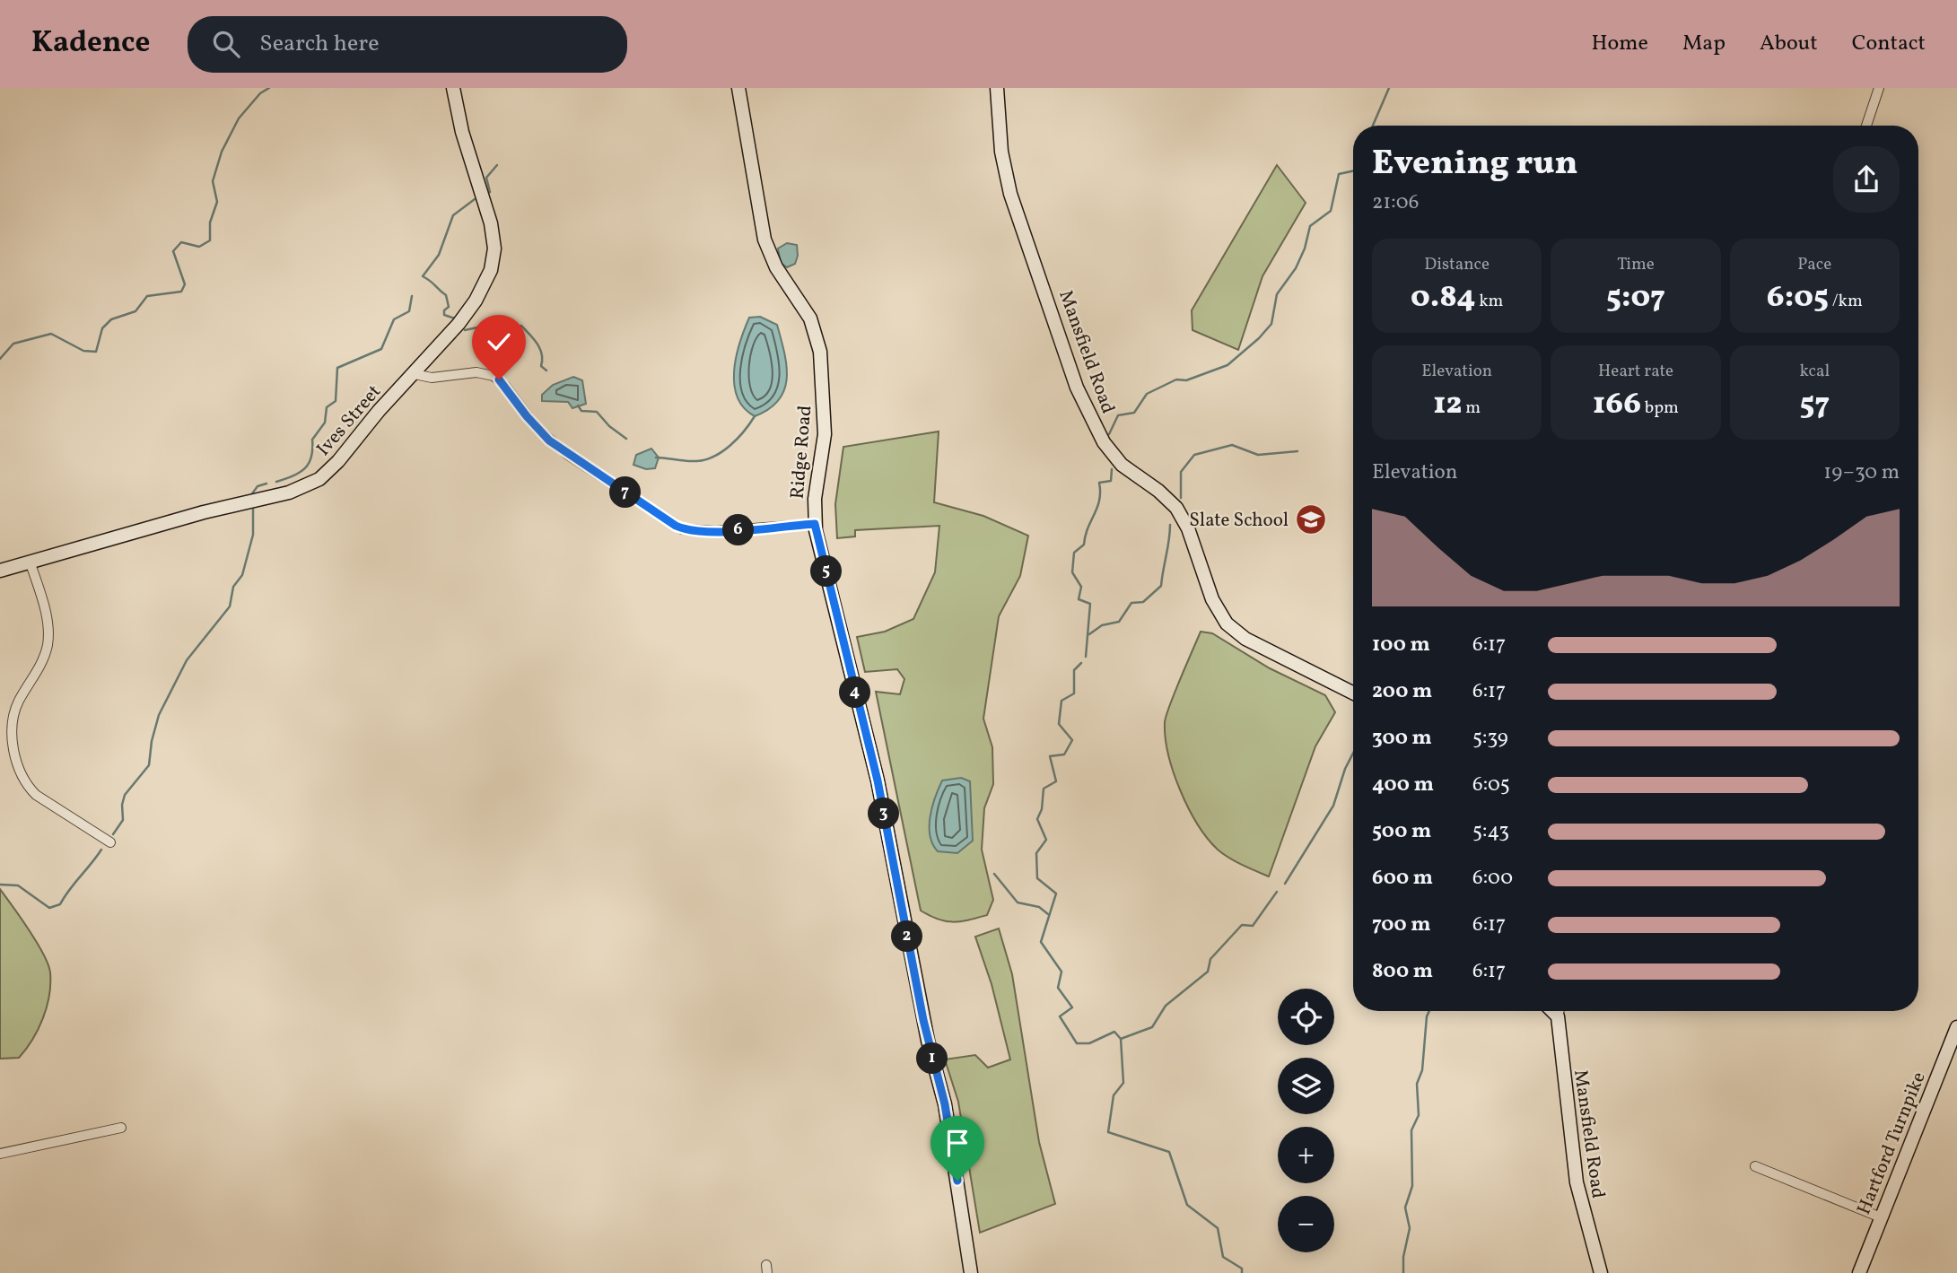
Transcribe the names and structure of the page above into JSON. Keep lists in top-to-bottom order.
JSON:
{
  "streets": {
    "street": [
      "Mansfield Road",
      "Ives Street",
      "Ridge Road",
      "Hartford Turnpike"
    ]
  },
  "places": {
    "school or university": ["Slate School"]
  },
  "page": {
    "header": "Kadence",
    "search": "Search here",
    "nav": [
      "Home",
      "Map",
      "About",
      "Contact"
    ],
    "heading": ["Evening run", "21:06"],
    "stats": [
      ["Distance", "0.84 km"],
      ["Time", "5:07"],
      ["Pace", "6:05 /km"],
      ["Elevation", "12 m"],
      ["Heart rate", "166 bpm"],
      ["kcal", "57"]
    ],
    "chart": ["Elevation", "19–30 m"],
    "pins": [
      "7",
      "6",
      "5",
      "4",
      "3",
      "2",
      "1"
    ],
    "list": [
      {
        "name": "100 m",
        "note": "6:17"
      },
      {
        "name": "200 m",
        "note": "6:17"
      },
      {
        "name": "300 m",
        "note": "5:39"
      },
      {
        "name": "400 m",
        "note": "6:05"
      },
      {
        "name": "500 m",
        "note": "5:43"
      },
      {
        "name": "600 m",
        "note": "6:00"
      },
      {
        "name": "700 m",
        "note": "6:17"
      },
      {
        "name": "800 m",
        "note": "6:17"
      }
    ],
    "map_buttons": ["+", "−"]
  }
}
